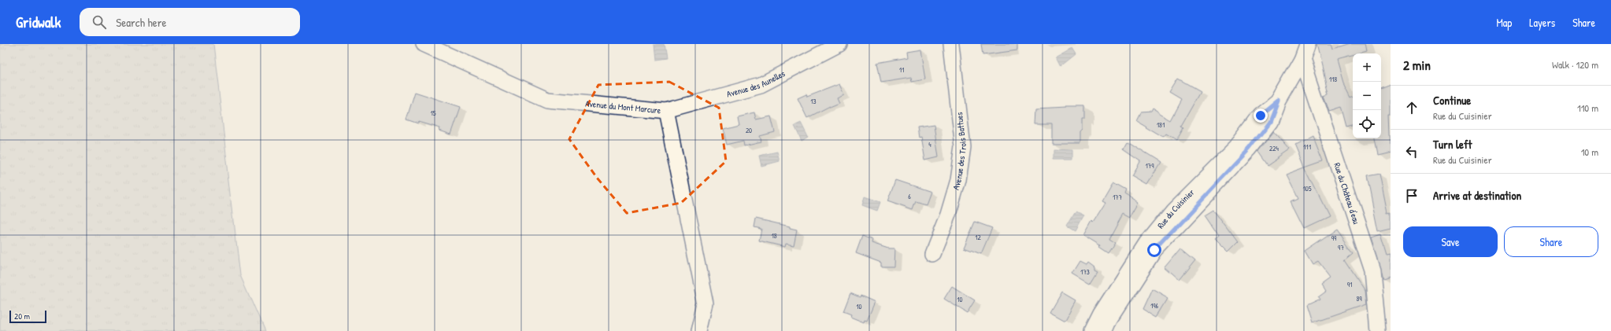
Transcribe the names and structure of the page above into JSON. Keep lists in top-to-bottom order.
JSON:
{
  "streets": {
    "street": [
      "Avenue des Aunelles",
      "Avenue du Mont Marcure",
      "Avenue des Trois Battues",
      "Rue du Château d'eau",
      "Rue du Cuisinier"
    ]
  },
  "crossings": [
    ["Avenue des Aunelles", "Avenue du Mont Marcure"],
    ["Rue du Château d'eau", "Rue du Cuisinier"]
  ],
  "house_numbers": [
    "11",
    "118",
    "13",
    "15",
    "181",
    "20",
    "4",
    "111",
    "224",
    "179",
    "105",
    "6",
    "177",
    "18",
    "12",
    "99",
    "97",
    "173",
    "91",
    "89",
    "10",
    "196",
    "10"
  ],
  "scale_bar": "20 m",
  "page": {
    "header": "Gridwalk",
    "search": "Search here",
    "nav": ["Map", "Layers", "Share"],
    "heading": ["2 min", "Walk · 120 m"],
    "map_buttons": ["+", "−"],
    "list": [
      ["Continue", "Rue du Cuisinier", "110 m"],
      ["Turn left", "Rue du Cuisinier", "10 m"],
      "Arrive at destination"
    ],
    "buttons": ["Save", "Share"],
    "scale": "20 m"
  }
}
